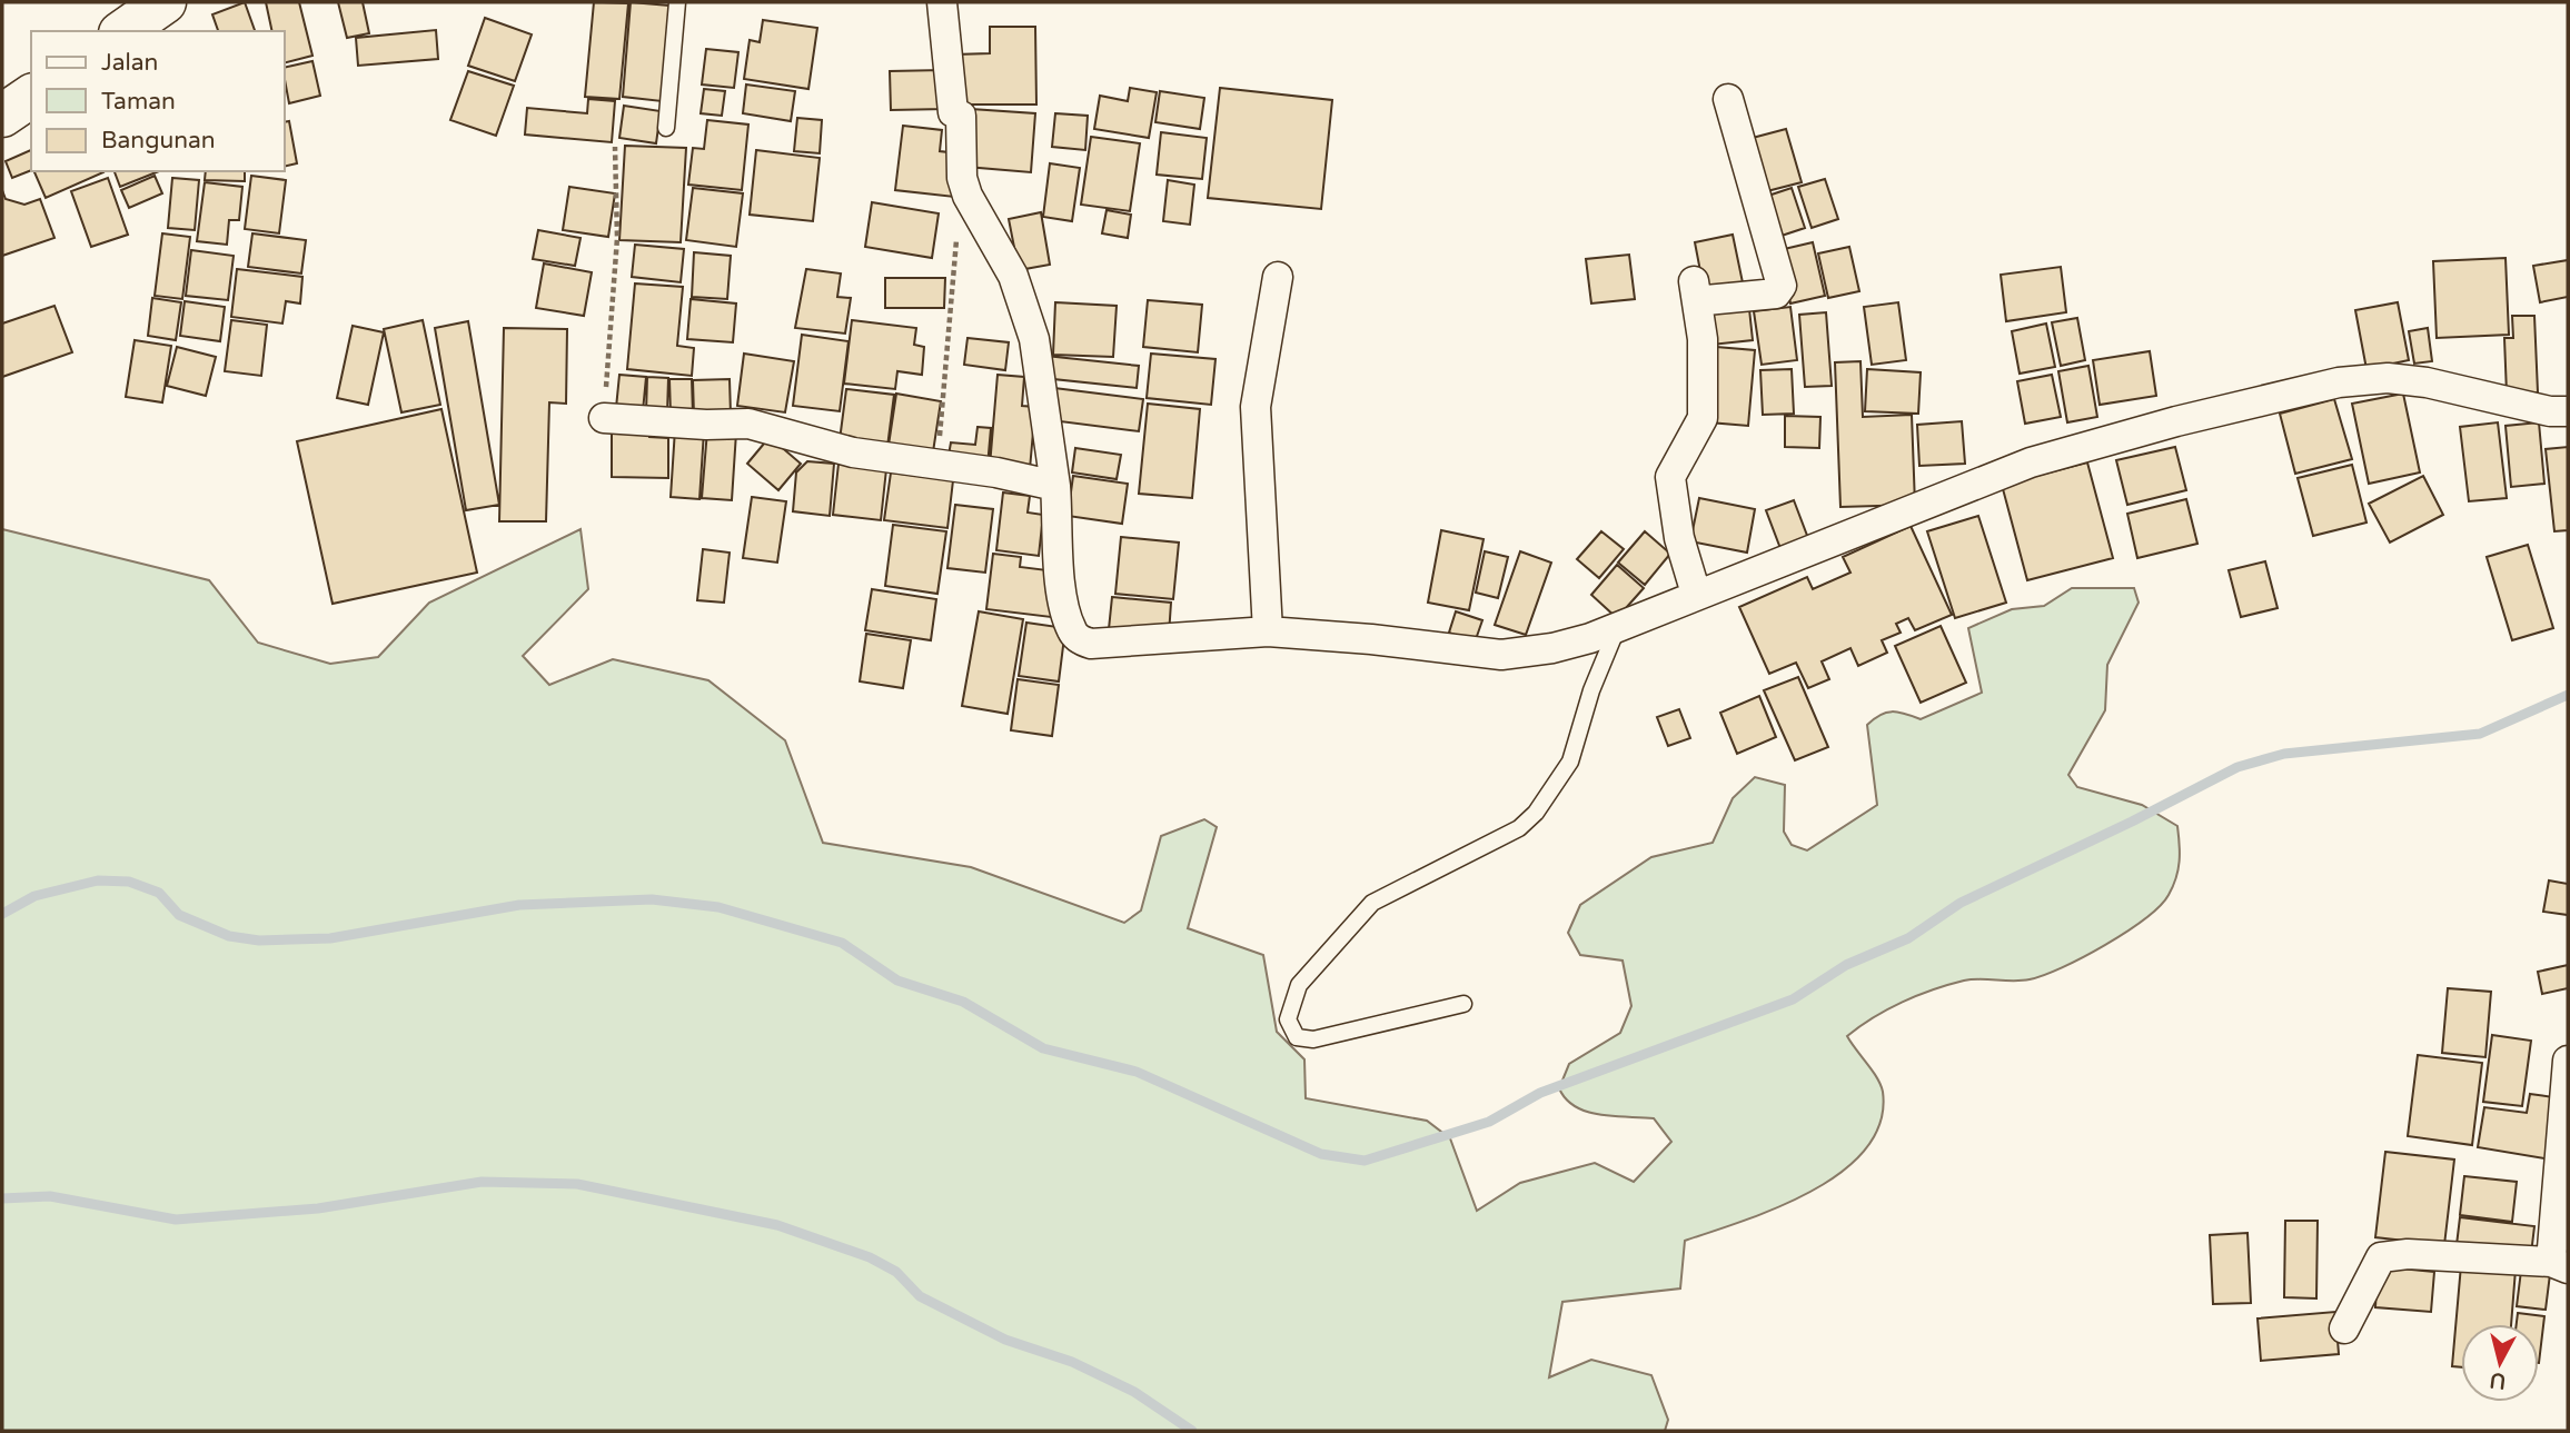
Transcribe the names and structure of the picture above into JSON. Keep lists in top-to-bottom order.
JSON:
{
  "legend": ["Jalan", "Taman", "Bangunan"],
  "north": "bottom"
}
